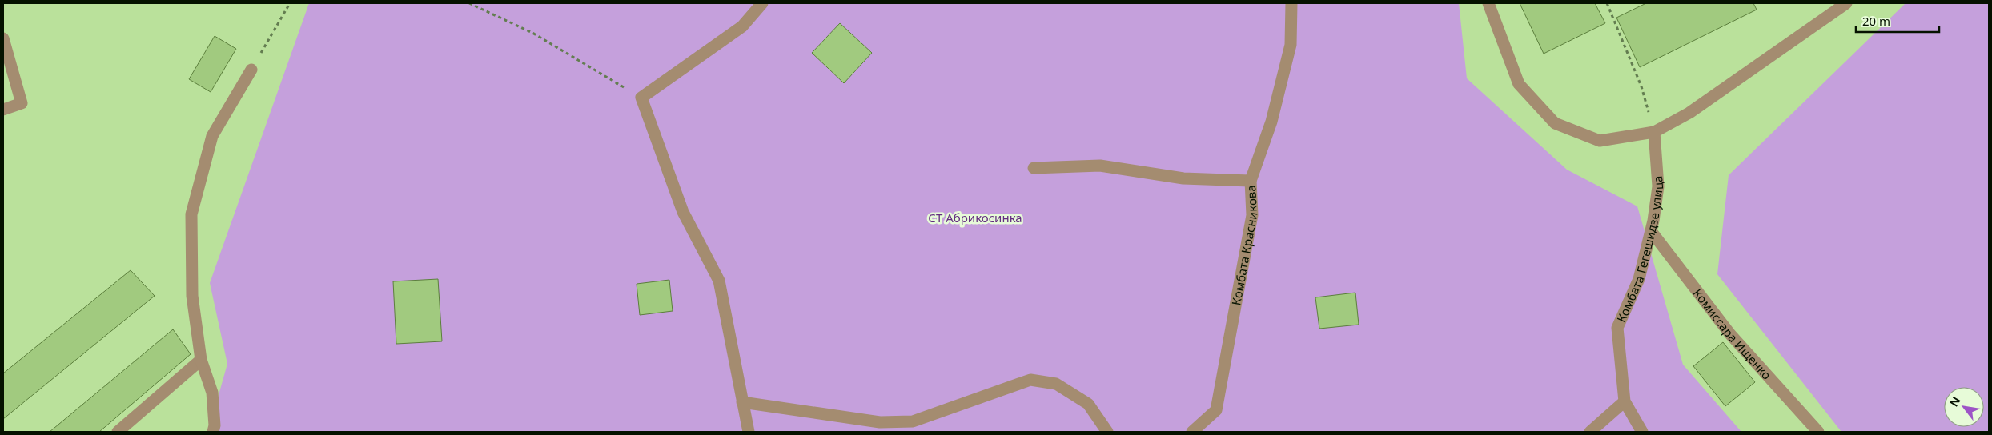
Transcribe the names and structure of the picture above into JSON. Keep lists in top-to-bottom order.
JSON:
{
  "streets": {
    "street": ["Комбата Красникова", "Комбата Гегешидзе улица", "Комиссара Ищенко"]
  },
  "crossings": [
    ["Комбата Гегешидзе улица", "Комиссара Ищенко"]
  ],
  "parks": ["СТ Абрикосинка"],
  "scale_bar": "20 m",
  "north": "top left"
}
